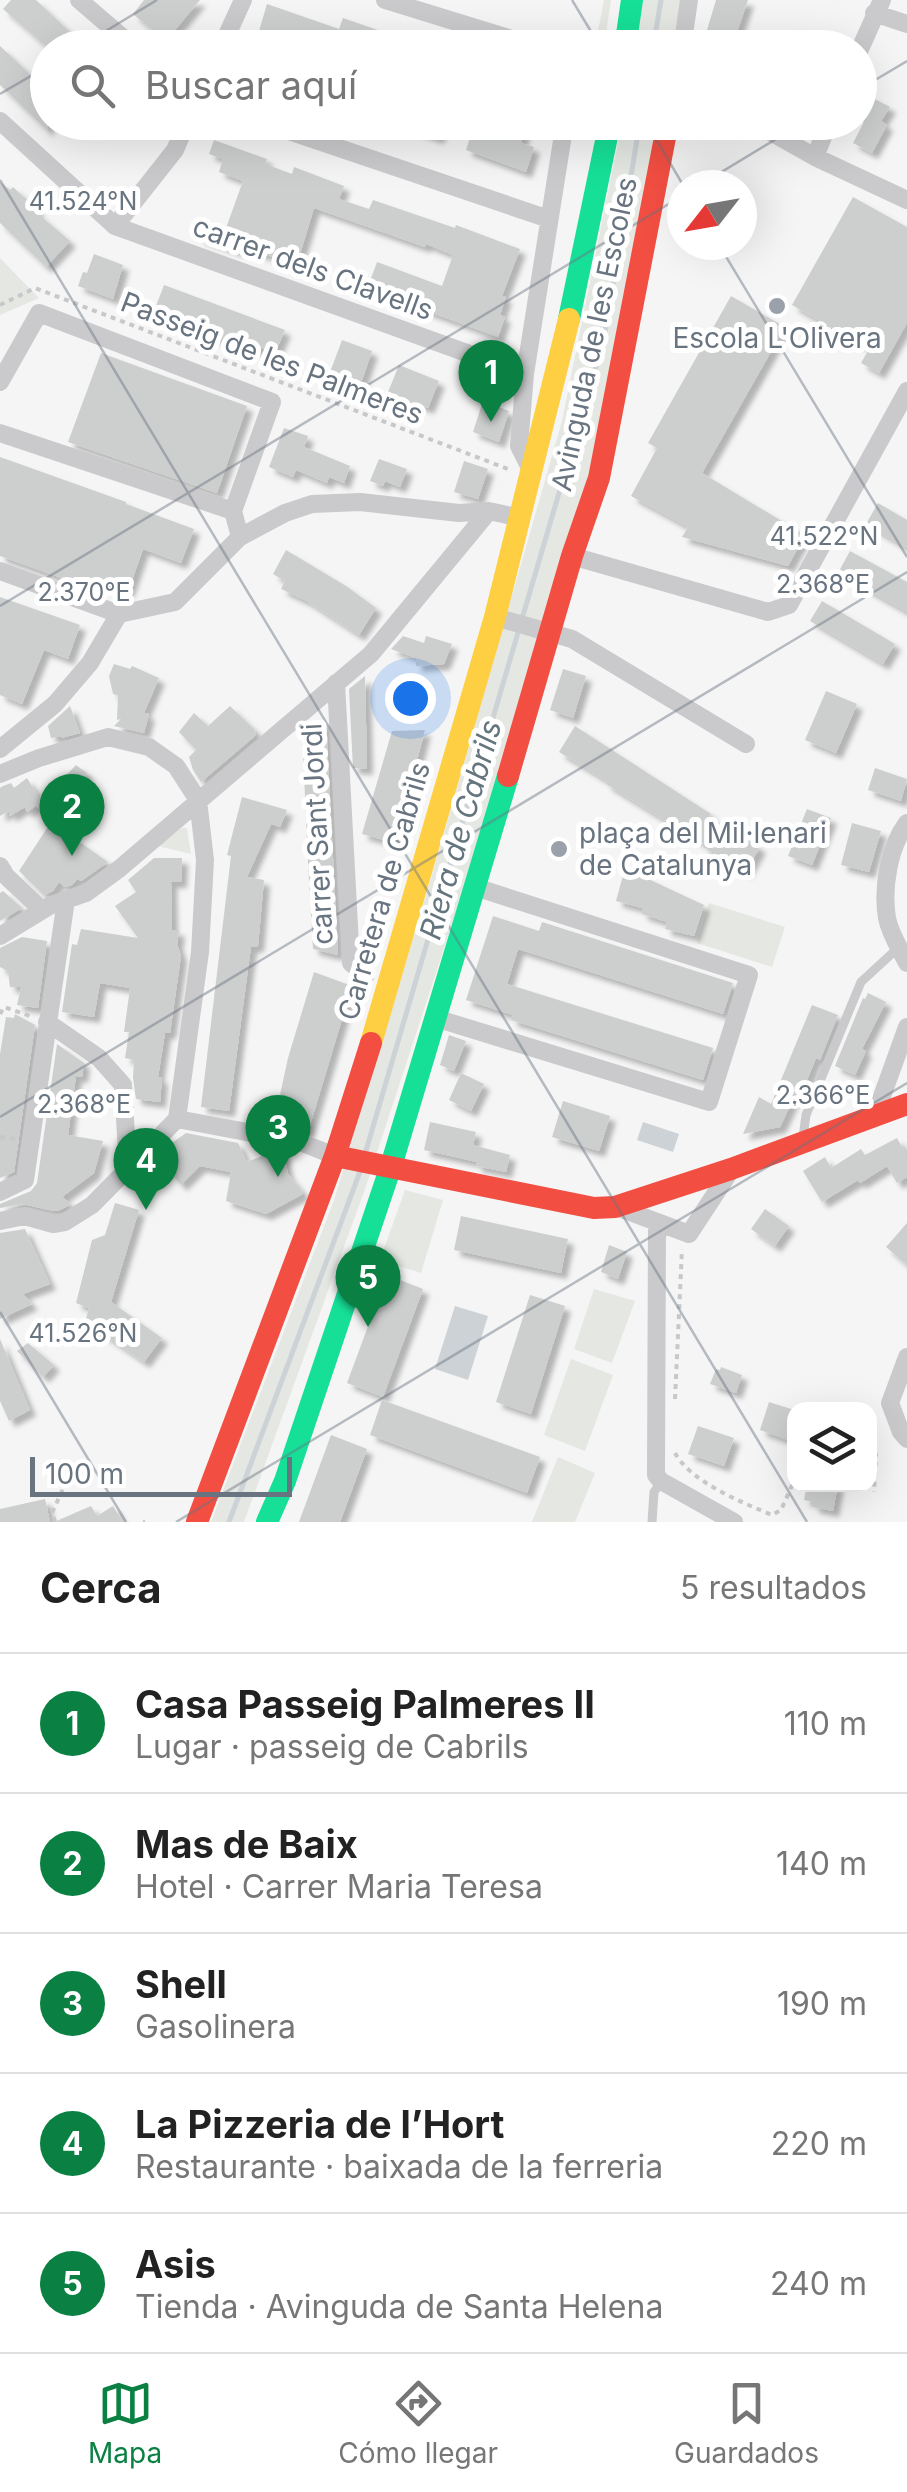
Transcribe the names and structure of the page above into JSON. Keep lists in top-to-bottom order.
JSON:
{
  "streets": {
    "street": [
      "carrer dels Clavells",
      "Avinguda de les Escoles",
      "carrer Sant Jordi",
      "Carretera de Cabrils"
    ],
    "path": ["Passeig de les Palmeres"]
  },
  "crossings": [
    ["Passeig de les Palmeres", "Carretera de Cabrils"]
  ],
  "water": ["Riera de Cabrils"],
  "places": ["Escola L'Olivera", "plaça del Mil·lenari de Catalunya"],
  "scale_bar": "100 m",
  "north": "bottom left",
  "page": {
    "search": "Buscar aquí",
    "pins": [
      "1",
      "2",
      "3",
      "4",
      "5"
    ],
    "scale": "100 m",
    "heading": ["Cerca", "5 resultados"],
    "list": [
      {
        "mark": "1",
        "name": "Casa Passeig Palmeres II",
        "note": "Lugar · passeig de Cabrils",
        "value": "110 m"
      },
      {
        "mark": "2",
        "name": "Mas de Baix",
        "note": "Hotel · Carrer Maria Teresa",
        "value": "140 m"
      },
      {
        "mark": "3",
        "name": "Shell",
        "note": "Gasolinera",
        "value": "190 m"
      },
      {
        "mark": "4",
        "name": "La Pizzeria de l’Hort",
        "note": "Restaurante · baixada de la ferreria",
        "value": "220 m"
      },
      {
        "mark": "5",
        "name": "Asis",
        "note": "Tienda · Avinguda de Santa Helena",
        "value": "240 m"
      }
    ],
    "nav": ["Mapa", "Cómo llegar", "Guardados"]
  },
  "coordinates": [
    "41.524°N",
    "41.522°N",
    "2.368°E",
    "2.370°E",
    "2.366°E",
    "41.526°N"
  ]
}
